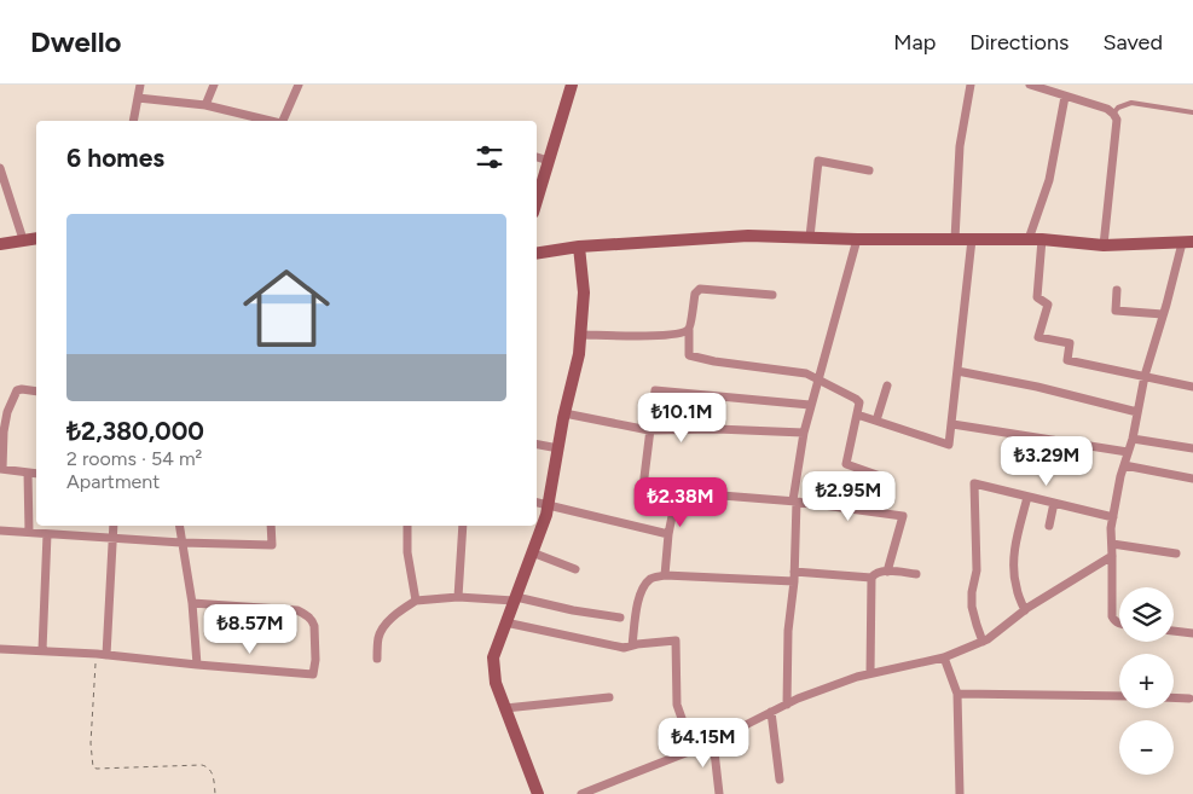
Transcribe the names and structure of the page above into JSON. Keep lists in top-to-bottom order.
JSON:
{
  "page": {
    "header": "Dwello",
    "nav": ["Map", "Directions", "Saved"],
    "heading": "6 homes",
    "list": [
      {
        "name": "₺2,380,000",
        "note": "2 rooms · 54 m² · Apartment"
      }
    ],
    "price": [
      "₺10.1M",
      "₺3.29M",
      "₺2.95M",
      "₺2.38M",
      "₺8.57M",
      "₺4.15M"
    ],
    "map_buttons": ["+", "−"]
  }
}
